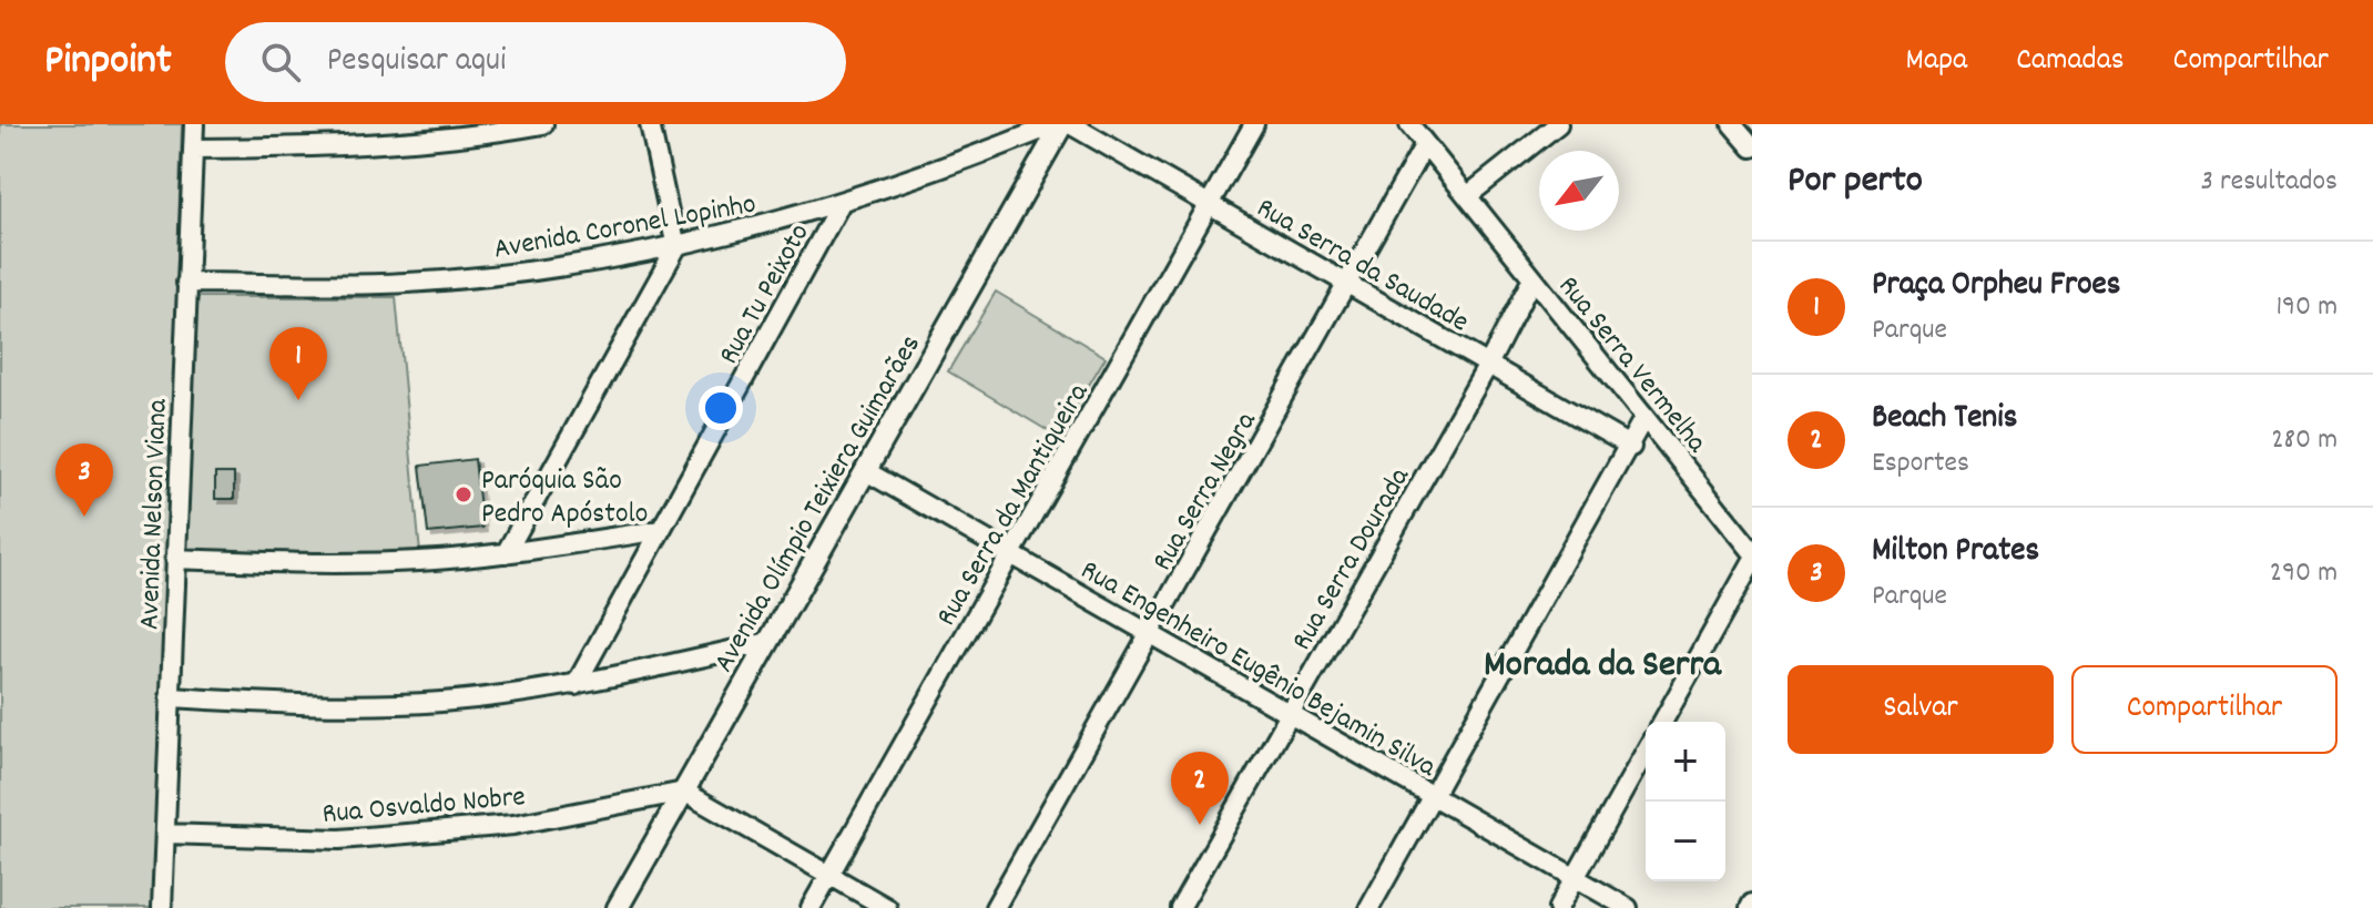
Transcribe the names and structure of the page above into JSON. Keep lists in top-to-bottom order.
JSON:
{
  "streets": {
    "street": [
      "Avenida Coronel Lopinho",
      "Rua Serra da Saudade",
      "Rua Tu Peixoto",
      "Rua Serra Vermelha",
      "Rua Serra Negra",
      "Avenida Olímpio Teixiera Guimarães",
      "Rua Serra da Mantiqueira",
      "Avenida Nelson Viana",
      "Rua Serra Dourada",
      "Rua Engenheiro Eugênio Bejamin Silva",
      "Rua Osvaldo Nobre"
    ]
  },
  "crossings": [
    ["Avenida Coronel Lopinho", "Rua Tu Peixoto"],
    ["Avenida Coronel Lopinho", "Avenida Olímpio Teixiera Guimarães"],
    ["Avenida Coronel Lopinho", "Avenida Nelson Viana"],
    ["Rua Serra da Saudade", "Rua Serra Negra"],
    ["Rua Serra da Saudade", "Rua Serra da Mantiqueira"],
    ["Rua Serra da Saudade", "Rua Serra Dourada"],
    ["Rua Serra Vermelha", "Rua Serra Negra"],
    ["Rua Serra Vermelha", "Rua Serra Dourada"],
    ["Rua Serra Negra", "Rua Engenheiro Eugênio Bejamin Silva"],
    ["Avenida Olímpio Teixiera Guimarães", "Rua Engenheiro Eugênio Bejamin Silva"],
    ["Avenida Olímpio Teixiera Guimarães", "Rua Osvaldo Nobre"],
    ["Rua Serra da Mantiqueira", "Rua Engenheiro Eugênio Bejamin Silva"],
    ["Avenida Nelson Viana", "Rua Osvaldo Nobre"],
    ["Rua Serra Dourada", "Rua Engenheiro Eugênio Bejamin Silva"]
  ],
  "districts": ["Morada da Serra"],
  "places": ["Paróquia São Pedro Apóstolo"],
  "north": "bottom left",
  "page": {
    "header": "Pinpoint",
    "search": "Pesquisar aqui",
    "nav": ["Mapa", "Camadas", "Compartilhar"],
    "heading": ["Por perto", "3 resultados"],
    "list": [
      {
        "mark": "1",
        "name": "Praça Orpheu Froes",
        "note": "Parque",
        "value": "190 m"
      },
      {
        "mark": "2",
        "name": "Beach Tenis",
        "note": "Esportes",
        "value": "280 m"
      },
      {
        "mark": "3",
        "name": "Milton Prates",
        "note": "Parque",
        "value": "290 m"
      }
    ],
    "pins": ["1", "3", "2"],
    "buttons": ["Salvar", "Compartilhar"],
    "map_buttons": ["+", "−"]
  }
}
